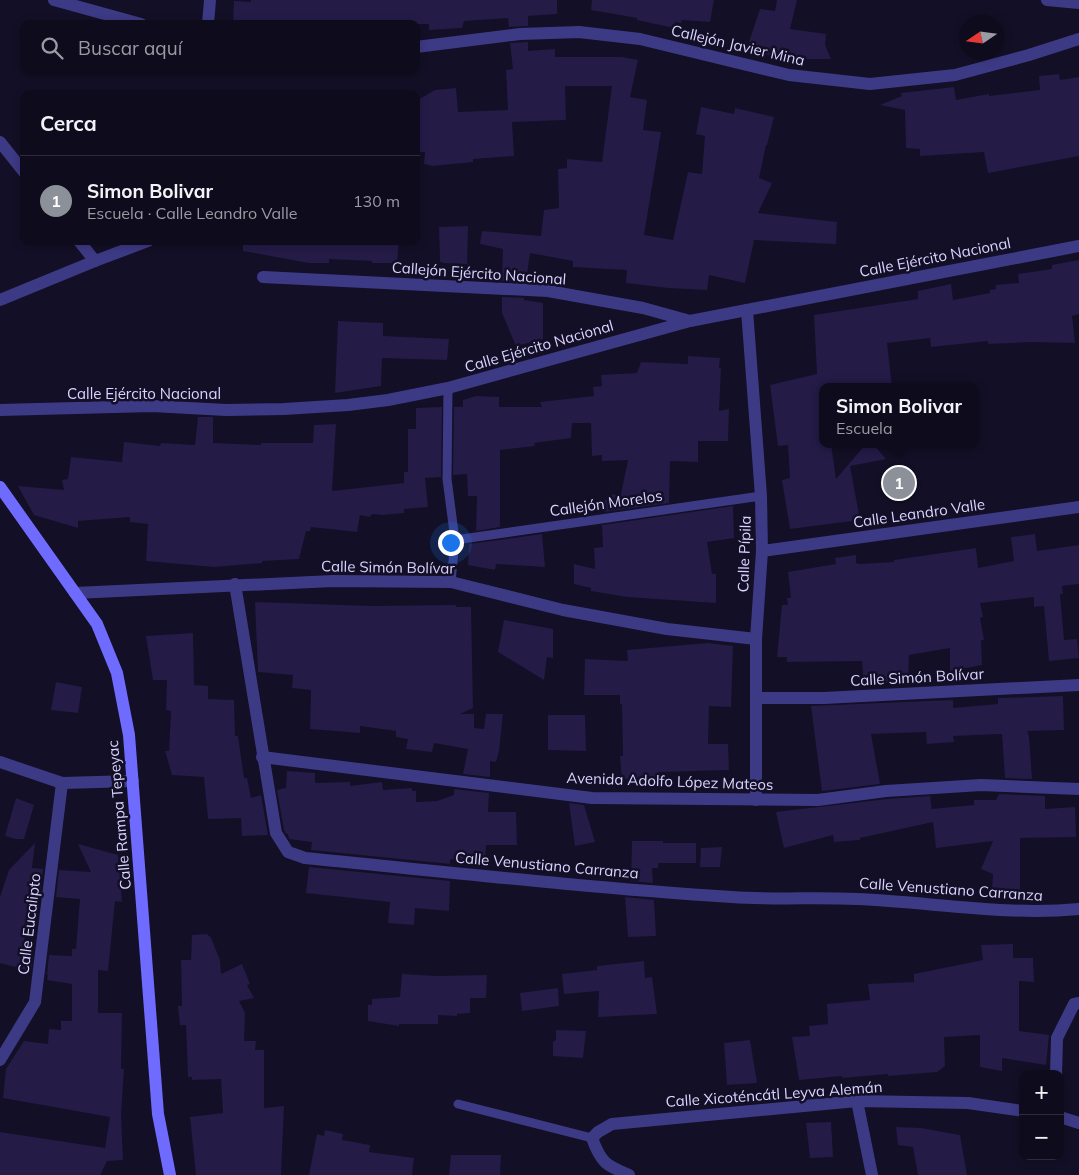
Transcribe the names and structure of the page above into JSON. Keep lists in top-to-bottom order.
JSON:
{
  "streets": {
    "main road": ["Calle Rampa Tepeyac"],
    "street": [
      "Callejón Javier Mina",
      "Calle Ejército Nacional",
      "Callejón Ejército Nacional",
      "Calle Leandro Valle",
      "Calle Pípila",
      "Calle Simón Bolívar",
      "Avenida Adolfo López Mateos",
      "Calle Venustiano Carranza",
      "Calle Eucalipto",
      "Calle Xicoténcátl Leyva Alemán"
    ],
    "lane": ["Callejón Morelos"]
  },
  "crossings": [
    ["Calle Ejército Nacional", "Callejón Ejército Nacional"],
    ["Calle Ejército Nacional", "Calle Pípila"],
    ["Callejón Morelos", "Calle Pípila"],
    ["Calle Leandro Valle", "Calle Pípila"],
    ["Calle Pípila", "Calle Simón Bolívar"],
    ["Calle Pípila", "Avenida Adolfo López Mateos"],
    ["Calle Simón Bolívar", "Calle Rampa Tepeyac"],
    ["Calle Simón Bolívar", "Calle Venustiano Carranza"],
    ["Avenida Adolfo López Mateos", "Calle Venustiano Carranza"]
  ],
  "north": "left",
  "page": {
    "search": "Buscar aquí",
    "heading": "Cerca",
    "list": [
      {
        "mark": "1",
        "name": "Simon Bolivar",
        "note": "Escuela · Calle Leandro Valle",
        "value": "130 m"
      }
    ],
    "popup": ["Simon Bolivar", "Escuela"],
    "pins": "1",
    "map_buttons": ["+", "−"]
  }
}
